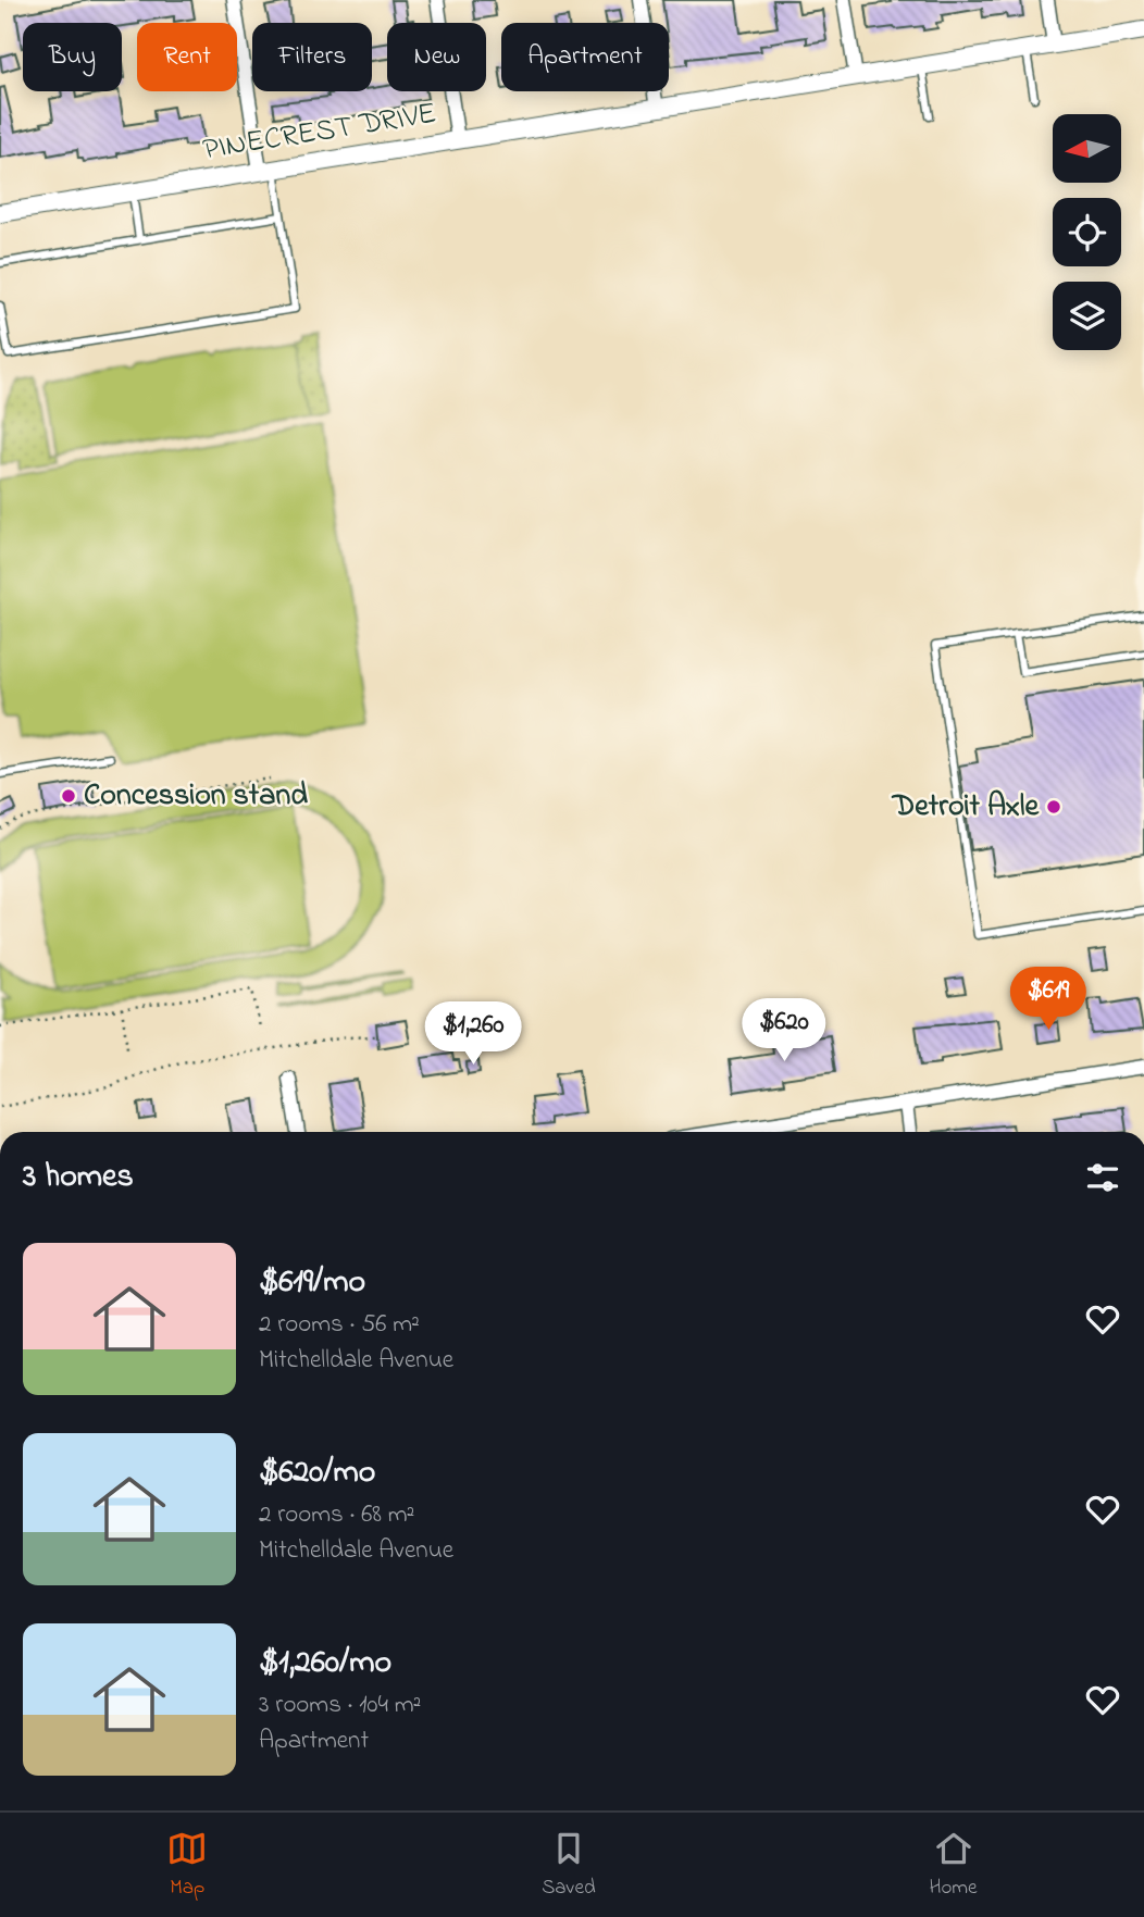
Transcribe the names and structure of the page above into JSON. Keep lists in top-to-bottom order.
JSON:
{
  "streets": {
    "street": ["PINECREST DRIVE"]
  },
  "places": ["Concession stand", "Detroit Axle"],
  "north": "left",
  "page": {
    "chip": [
      "Buy",
      "Rent",
      "Filters",
      "New",
      "Apartment"
    ],
    "price": ["$619", "$620", "$1,260"],
    "heading": "3 homes",
    "list": [
      {
        "name": "$619/mo",
        "note": "2 rooms · 56 m² · Mitchelldale Avenue"
      },
      {
        "name": "$620/mo",
        "note": "2 rooms · 68 m² · Mitchelldale Avenue"
      },
      {
        "name": "$1,260/mo",
        "note": "3 rooms · 104 m² · Apartment"
      }
    ],
    "tabs": ["Map", "Saved", "Home"]
  }
}
